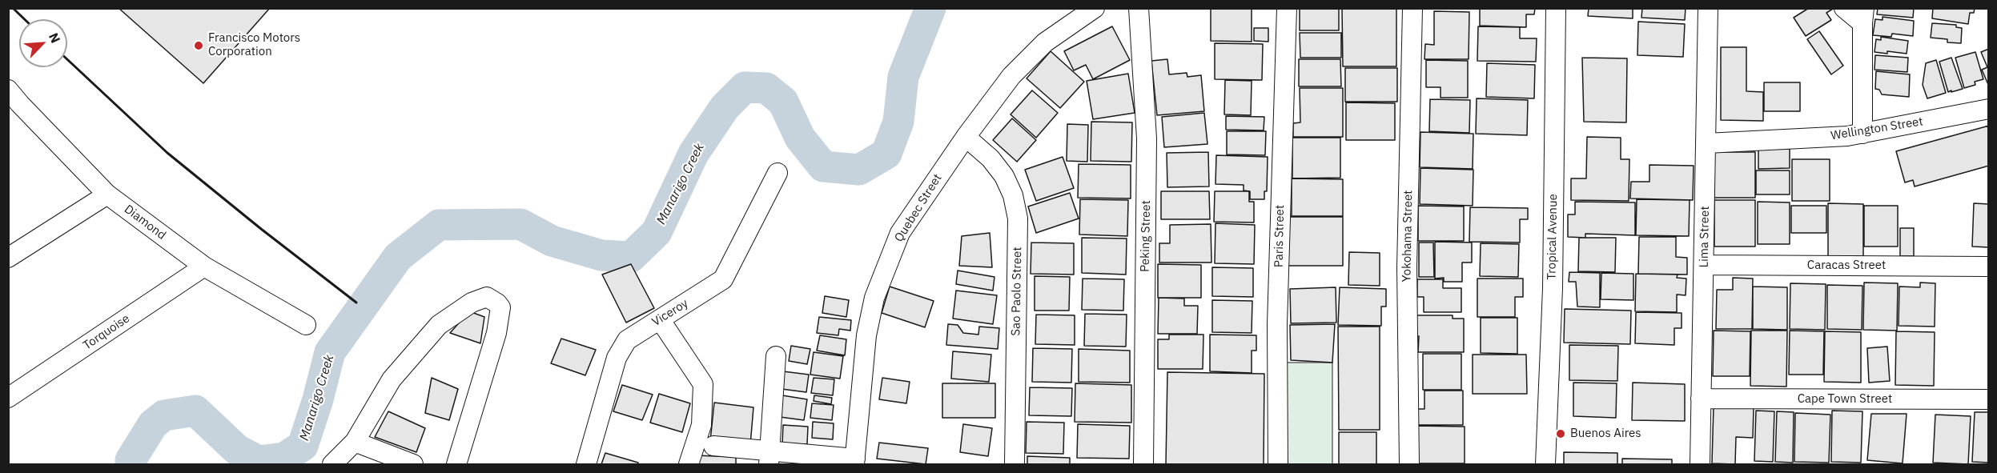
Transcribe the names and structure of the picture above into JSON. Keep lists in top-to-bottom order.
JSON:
{
  "streets": {
    "street": [
      "Wellington Street",
      "Quebec Street",
      "Diamond",
      "Peking Street",
      "Paris Street",
      "Yokohama Street",
      "Tropical Avenue",
      "Lima Street",
      "Caracas Street",
      "Sao Paolo Street",
      "Viceroy",
      "Torquoise",
      "Cape Town Street"
    ]
  },
  "crossings": [
    ["Wellington Street", "Lima Street"],
    ["Quebec Street", "Sao Paolo Street"],
    ["Diamond", "Torquoise"],
    ["Lima Street", "Caracas Street"],
    ["Lima Street", "Cape Town Street"]
  ],
  "water": ["Manarigo Creek"],
  "places": ["Francisco Motors Corporation", "Buenos Aires"],
  "north": "top right"
}
